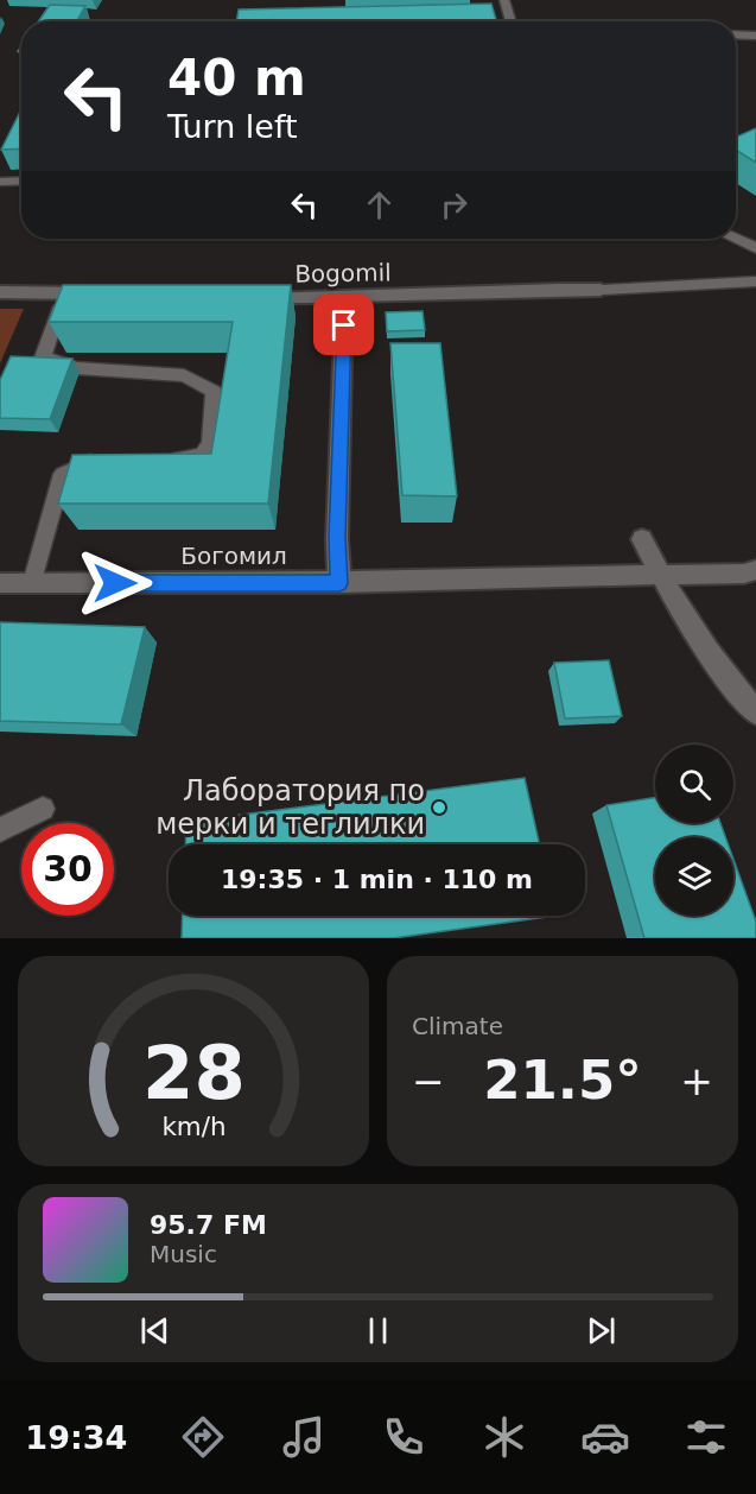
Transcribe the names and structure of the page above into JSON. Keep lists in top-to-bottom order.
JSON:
{
  "streets": {
    "street": ["Bogomil", "Богомил"]
  },
  "places": ["Лаборатория по мерки и теглилки"],
  "page": {
    "turn": ["40 m", "Turn left"],
    "limit": "30",
    "trip": "19:35 · 1 min · 110 m",
    "tile": "Climate",
    "heat": ["−", "21.5°", "+"],
    "song": ["95.7 FM", "Music"],
    "tabs": "19:34",
    "gauge": ["28", "km/h"]
  }
}
